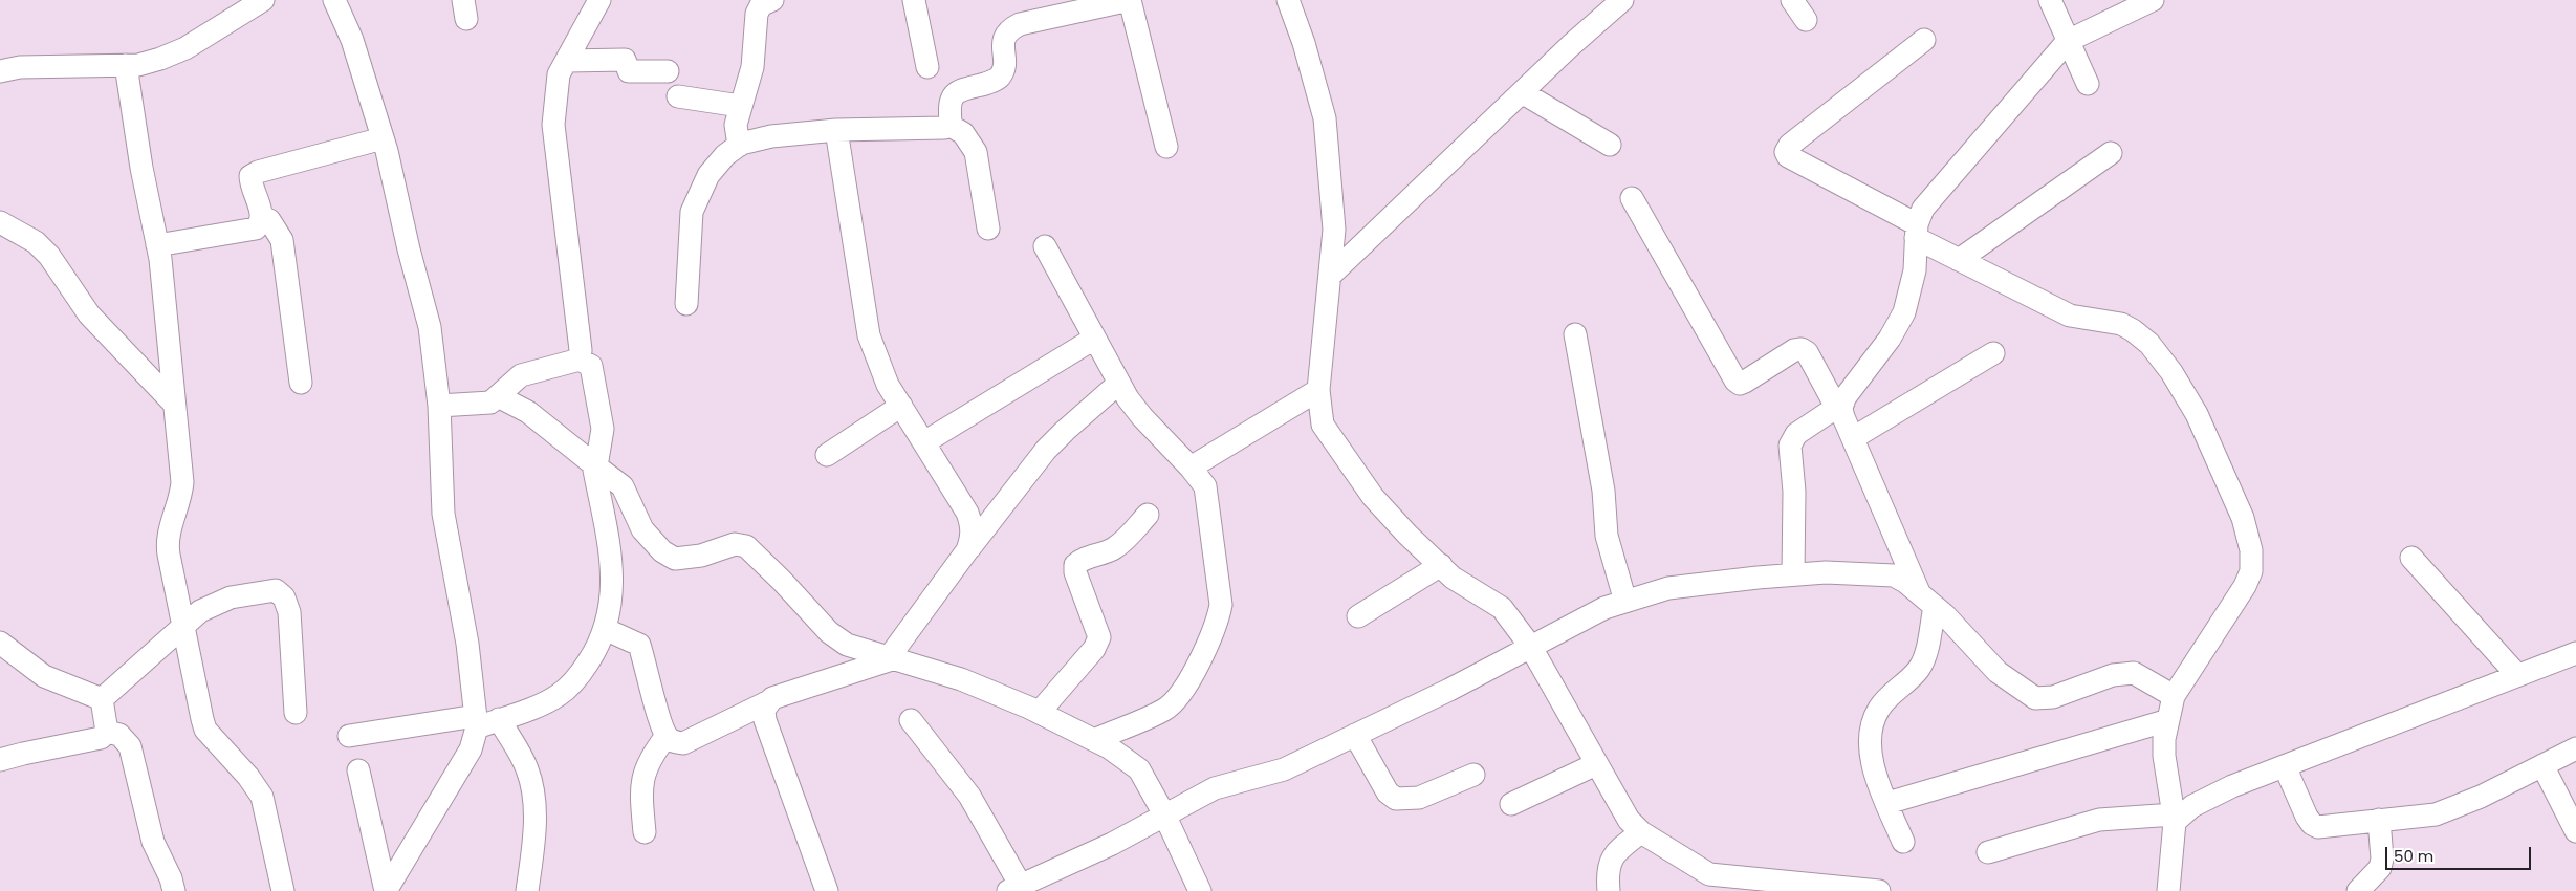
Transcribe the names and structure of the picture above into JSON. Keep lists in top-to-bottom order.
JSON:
{
  "scale_bar": "50 m"
}
